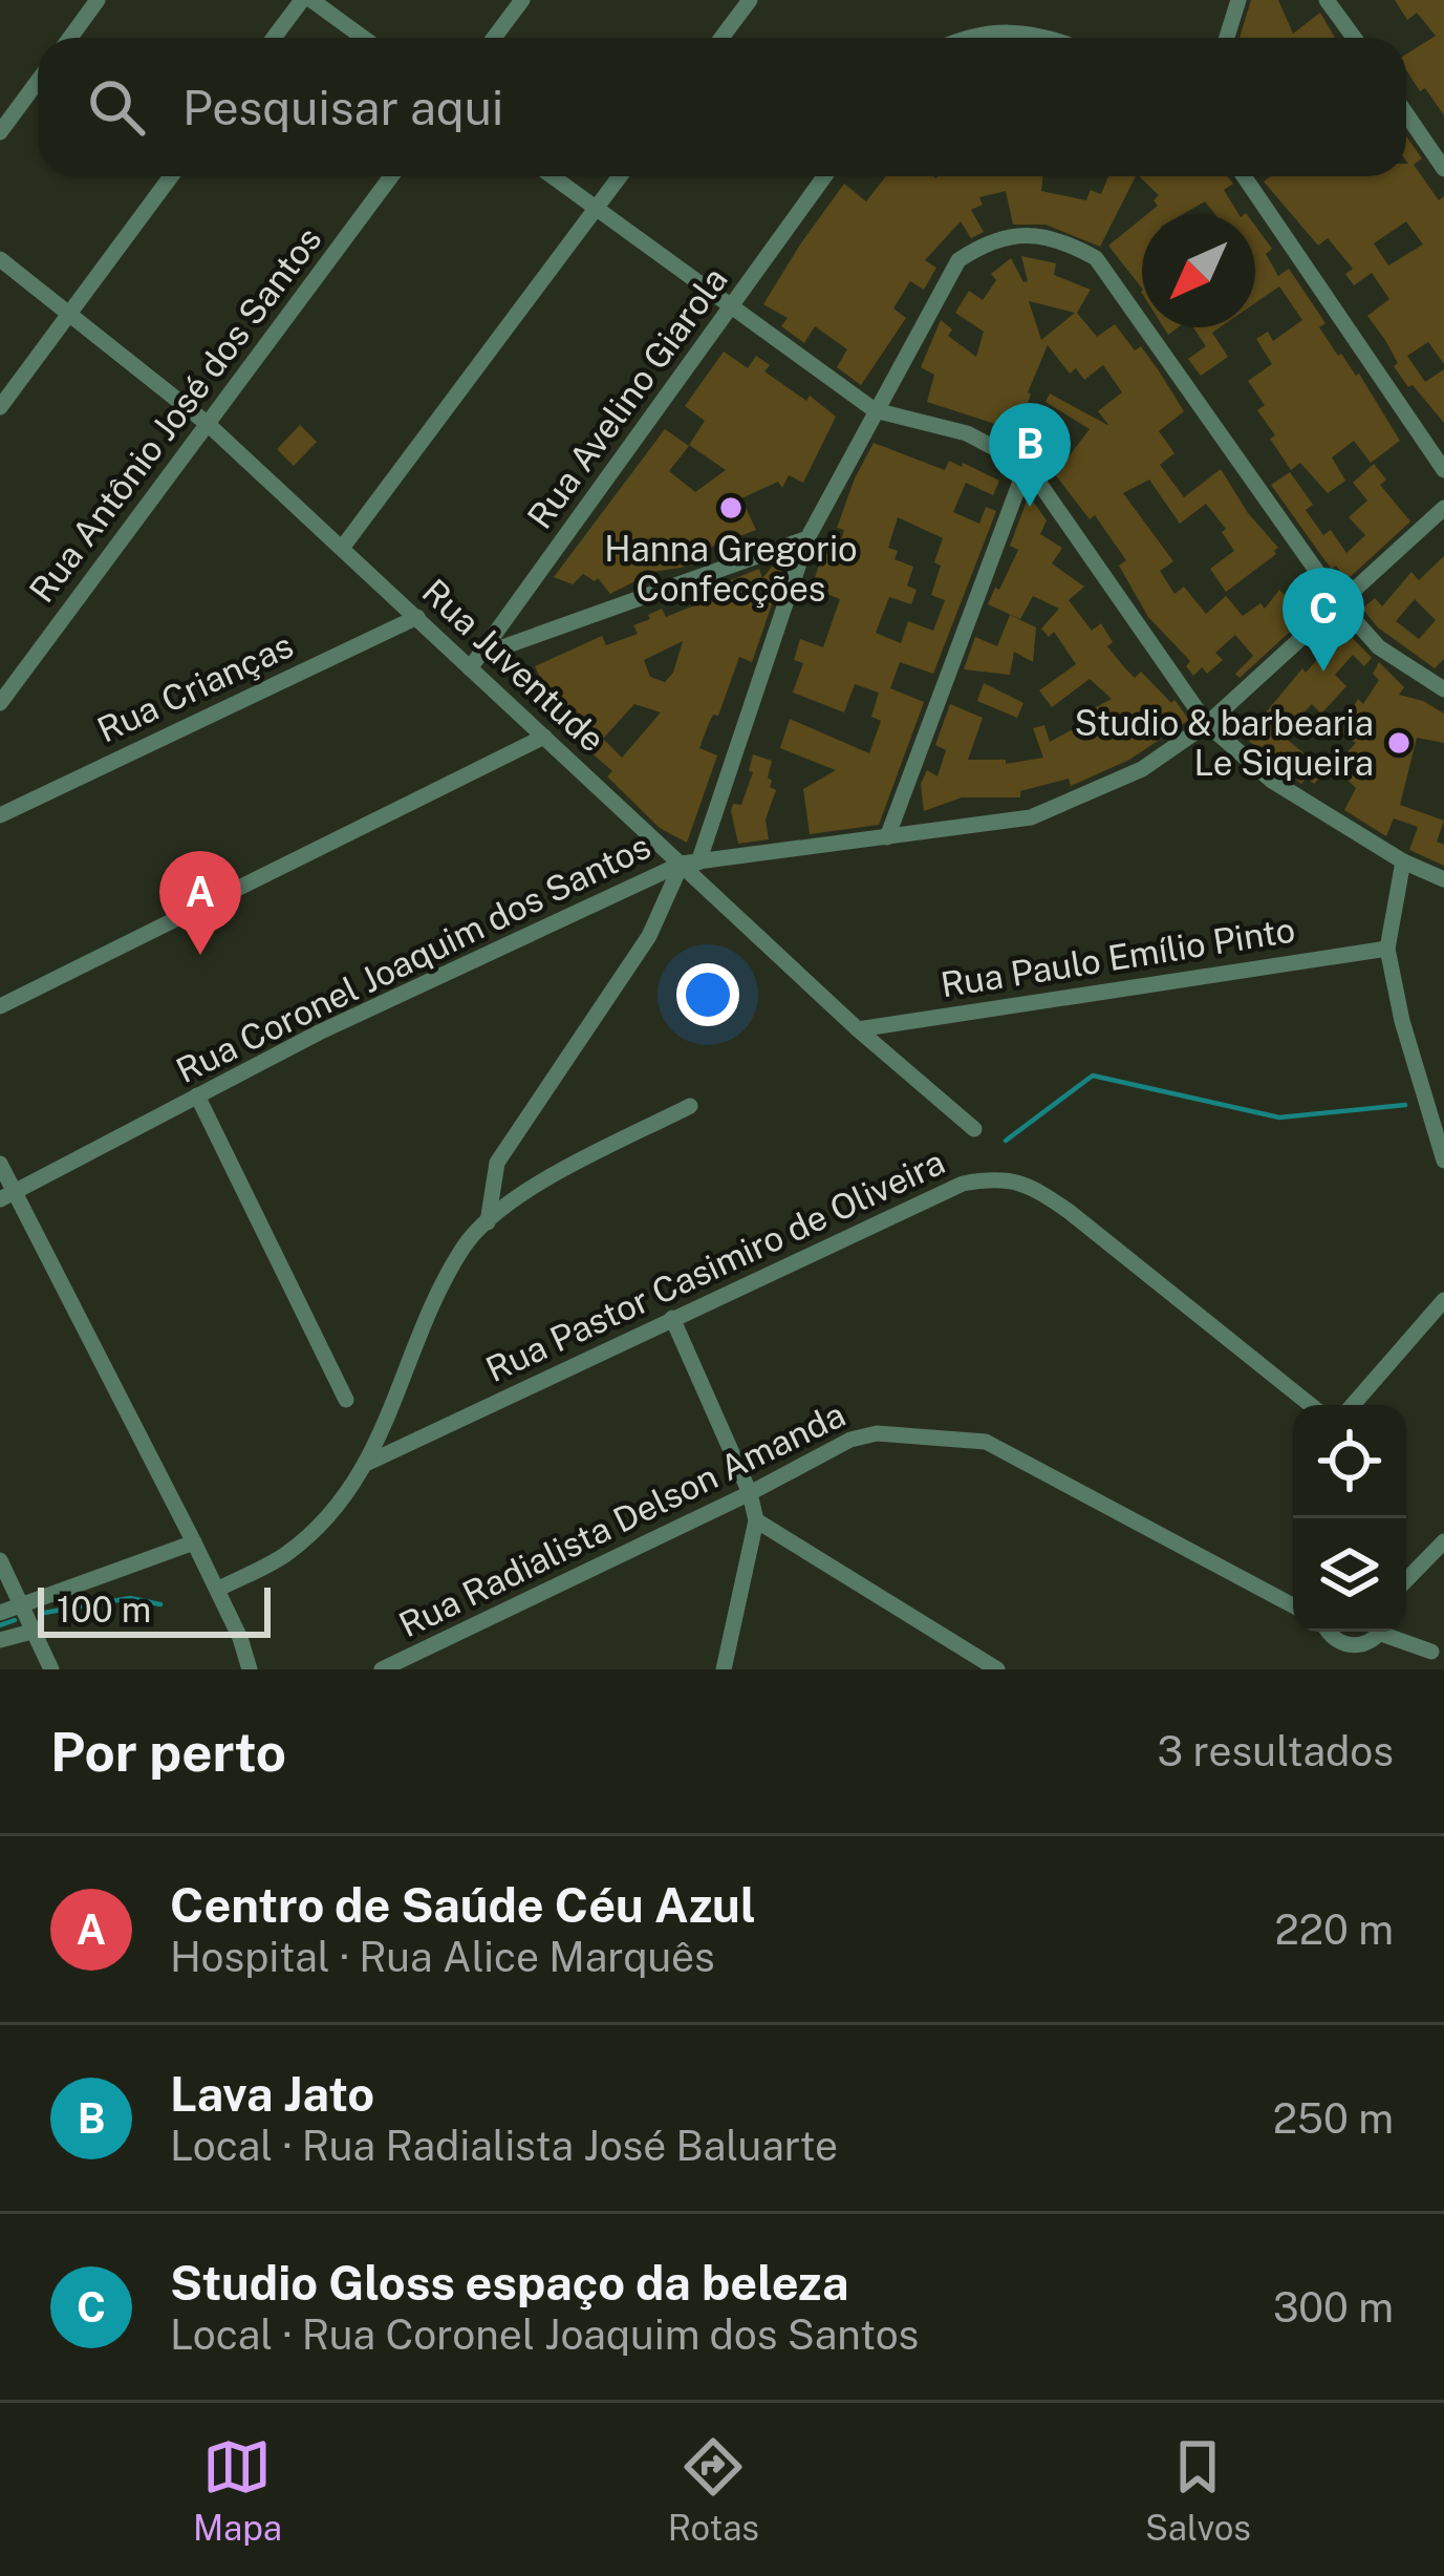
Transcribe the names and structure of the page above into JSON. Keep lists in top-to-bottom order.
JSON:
{
  "streets": {
    "street": [
      "Rua Avelino Giarola",
      "Rua Antônio José dos Santos",
      "Rua Juventude",
      "Rua Crianças",
      "Rua Paulo Emílio Pinto",
      "Rua Coronel Joaquim dos Santos",
      "Rua Pastor Casimiro de Oliveira",
      "Rua Radialista Delson Amanda"
    ]
  },
  "crossings": [
    ["Rua Avelino Giarola", "Rua Juventude"],
    ["Rua Antônio José dos Santos", "Rua Juventude"],
    ["Rua Juventude", "Rua Crianças"],
    ["Rua Juventude", "Rua Paulo Emílio Pinto"],
    ["Rua Juventude", "Rua Coronel Joaquim dos Santos"]
  ],
  "places": ["Hanna Gregorio Confecções", "Studio & barbearia Le Siqueira"],
  "scale_bar": "100 m",
  "north": "bottom left",
  "page": {
    "search": "Pesquisar aqui",
    "pins": ["B", "C", "A"],
    "scale": "100 m",
    "heading": ["Por perto", "3 resultados"],
    "list": [
      {
        "mark": "A",
        "name": "Centro de Saúde Céu Azul",
        "note": "Hospital · Rua Alice Marquês",
        "value": "220 m"
      },
      {
        "mark": "B",
        "name": "Lava Jato",
        "note": "Local · Rua Radialista José Baluarte",
        "value": "250 m"
      },
      {
        "mark": "C",
        "name": "Studio Gloss espaço da beleza",
        "note": "Local · Rua Coronel Joaquim dos Santos",
        "value": "300 m"
      }
    ],
    "nav": ["Mapa", "Rotas", "Salvos"]
  }
}
